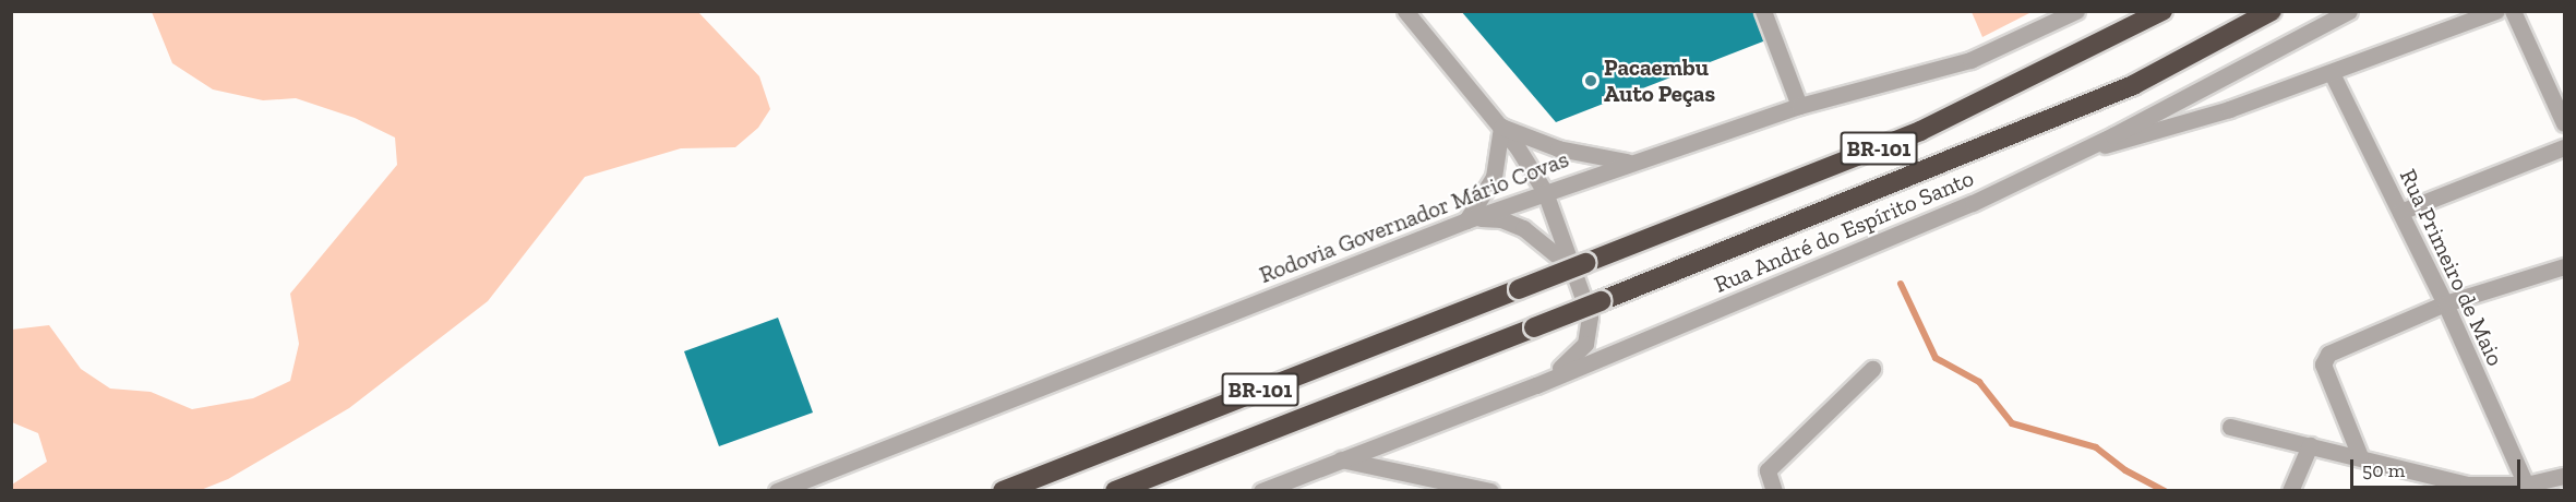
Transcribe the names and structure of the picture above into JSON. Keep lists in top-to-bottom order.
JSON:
{
  "streets": {
    "highway": ["BR-101"],
    "street": ["Rodovia Governador Mário Covas", "Rua André do Espírito Santo", "Rua Primeiro de Maio"]
  },
  "places": ["Pacaembu Auto Peças"],
  "scale_bar": "50 m"
}
